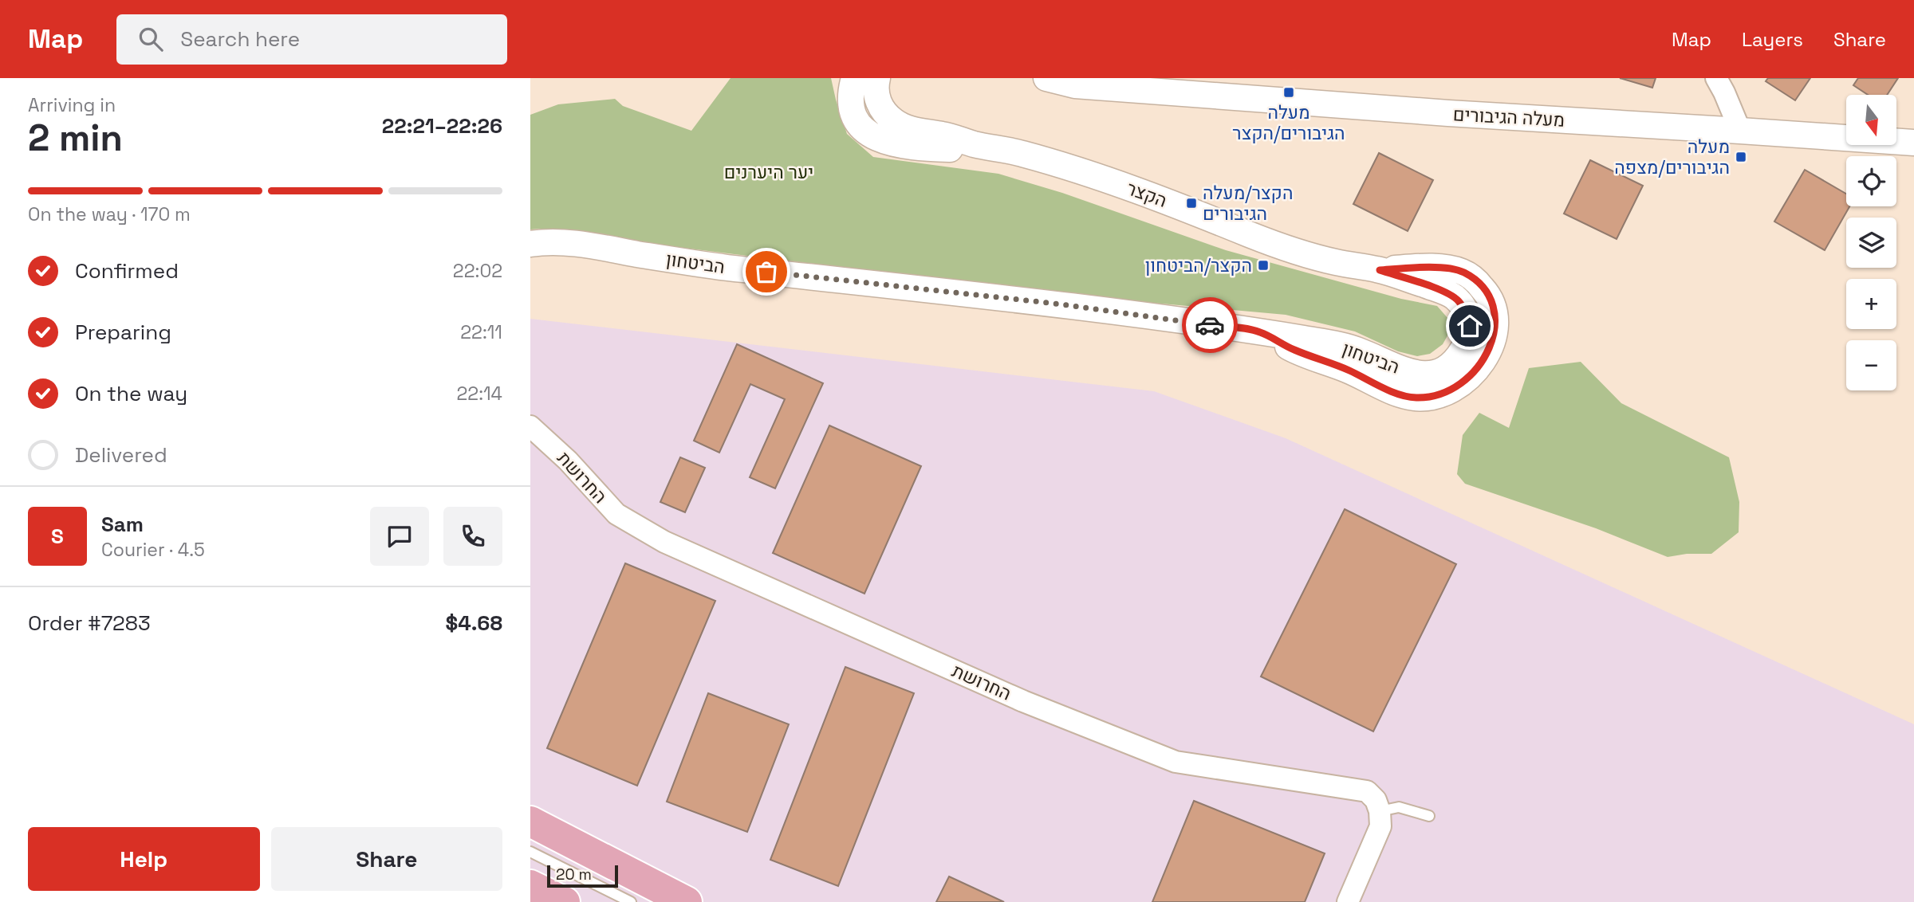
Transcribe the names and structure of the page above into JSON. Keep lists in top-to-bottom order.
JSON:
{
  "streets": {
    "street": [
      "מעלה הגיבורים",
      "הקצר",
      "הביטחון",
      "החרושת"
    ]
  },
  "crossings": [
    ["הקצר", "הביטחון"]
  ],
  "parks": ["יער היערנים"],
  "places": {
    "transit": [
      "מעלה הגיבורים/הקצר",
      "מעלה הגיבורים/מצפה",
      "הקצר/מעלה הגיבורים",
      "הקצר/הביטחון"
    ]
  },
  "scale_bar": "20 m",
  "north": "bottom",
  "page": {
    "header": "Map",
    "search": "Search here",
    "nav": ["Map", "Layers", "Share"],
    "heading": ["2 min", "Arriving in", "22:21–22:26"],
    "panel": [
      "Sam",
      "Courier · 4.5",
      "Order #7283",
      "$4.68"
    ],
    "map_buttons": ["+", "−"],
    "bar": "On the way · 170 m",
    "list": [
      ["Confirmed", "22:02"],
      ["Preparing", "22:11"],
      ["On the way", "22:14"],
      "Delivered"
    ],
    "round": "S",
    "buttons": ["Help", "Share"],
    "scale": "20 m"
  }
}
